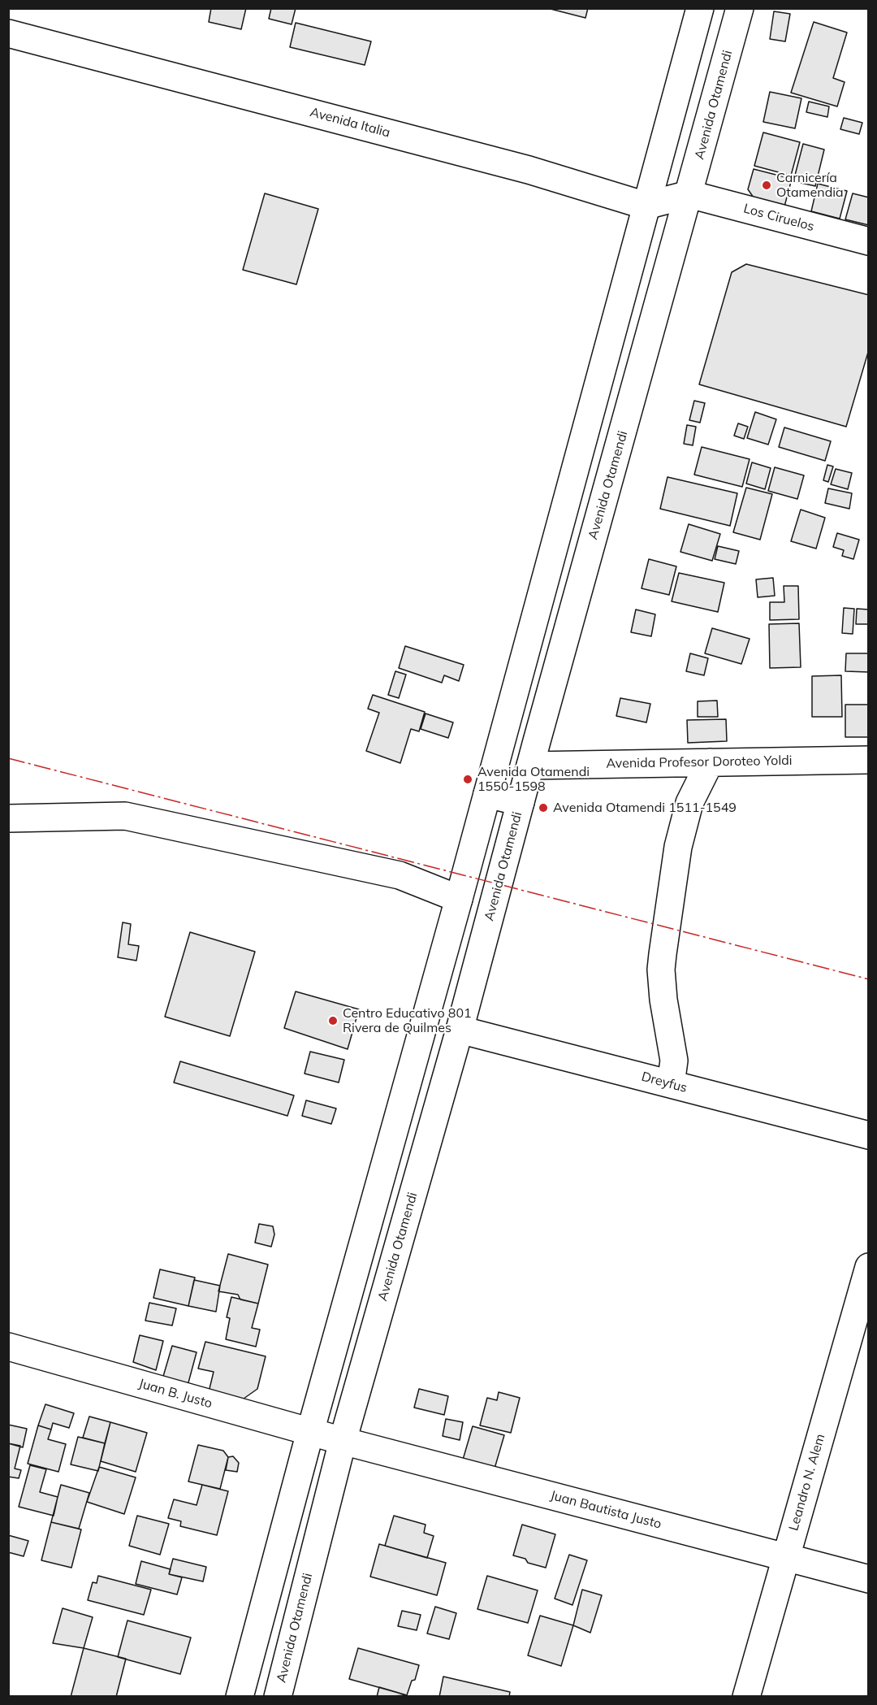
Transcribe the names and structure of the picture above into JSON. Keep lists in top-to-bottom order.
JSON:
{
  "streets": {
    "main road": [
      "Avenida Otamendi",
      "Avenida Italia",
      "Los Ciruelos",
      "Avenida Profesor Doroteo Yoldi",
      "Dreyfus",
      "Juan B. Justo",
      "Leandro N. Alem",
      "Juan Bautista Justo"
    ]
  },
  "crossings": [
    ["Avenida Otamendi", "Los Ciruelos"],
    ["Avenida Otamendi", "Avenida Profesor Doroteo Yoldi"],
    ["Avenida Otamendi", "Dreyfus"],
    ["Avenida Otamendi", "Juan B. Justo"],
    ["Avenida Otamendi", "Juan Bautista Justo"],
    ["Juan B. Justo", "Juan Bautista Justo"],
    ["Leandro N. Alem", "Juan Bautista Justo"]
  ],
  "places": [
    "Carnicería Otamendia",
    "Avenida Otamendi 1550-1598",
    "Avenida Otamendi 1511-1549",
    "Centro Educativo 801 Rivera de Quilmes"
  ]
}
